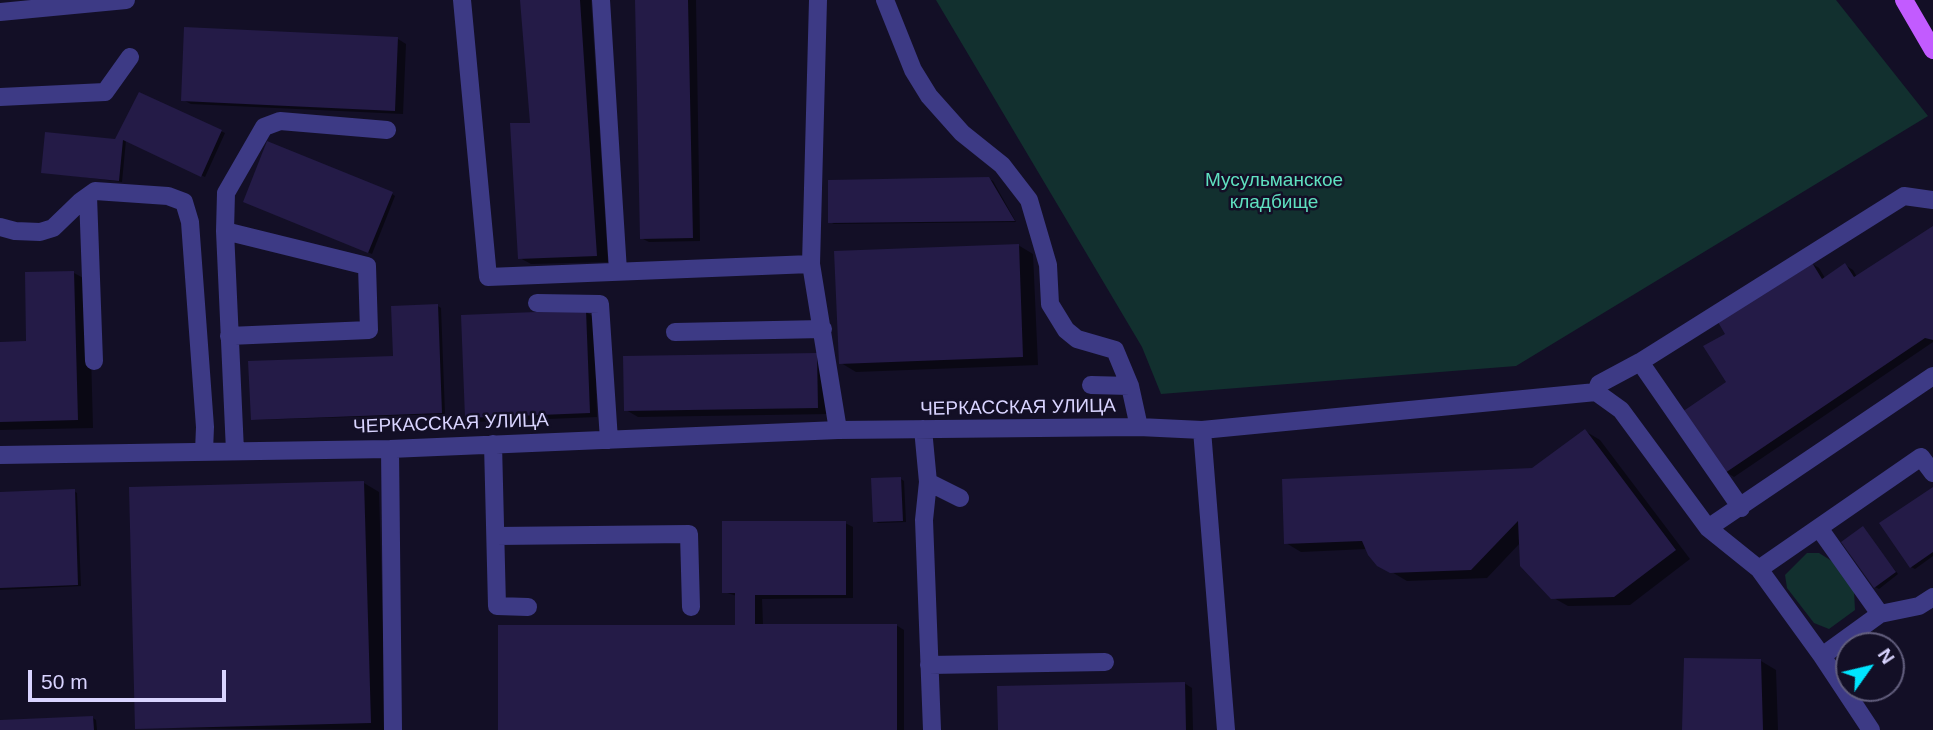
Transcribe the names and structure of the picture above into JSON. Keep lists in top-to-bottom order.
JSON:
{
  "streets": {
    "street": ["ЧЕРКАССКАЯ УЛИЦА"]
  },
  "parks": ["Мусульманское кладбище"],
  "scale_bar": "50 m",
  "north": "top right"
}
